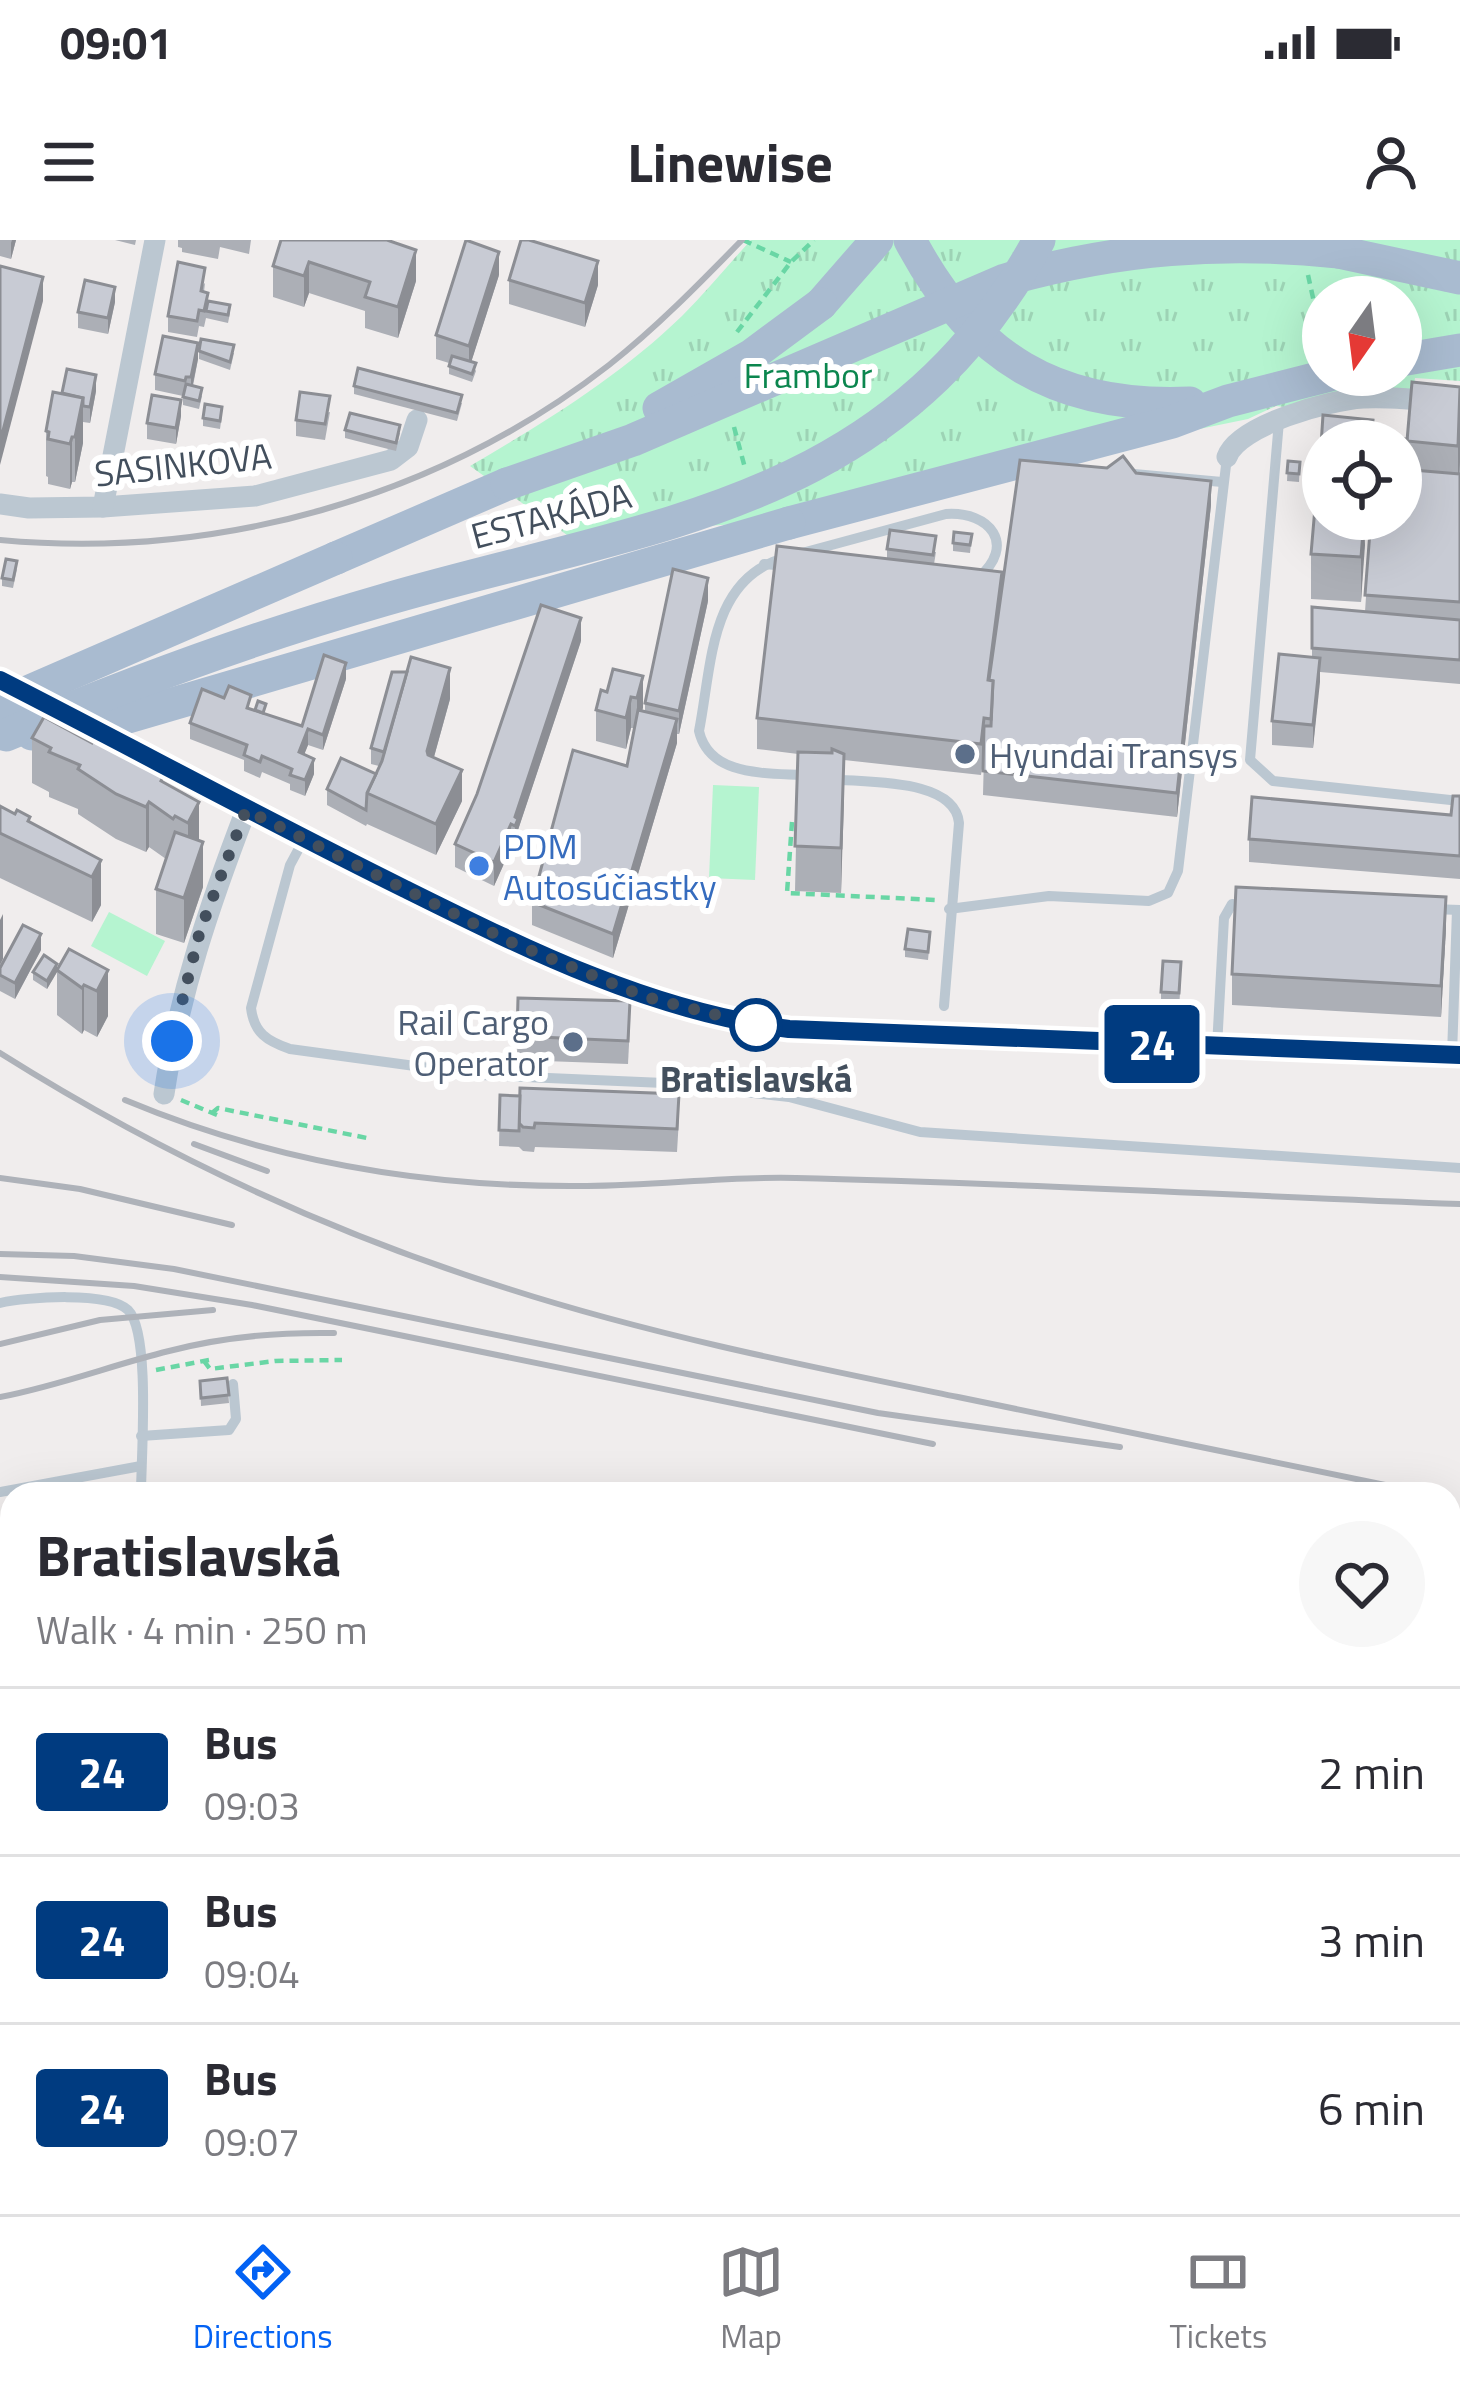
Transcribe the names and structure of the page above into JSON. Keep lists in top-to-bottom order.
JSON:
{
  "streets": {
    "main road": ["ESTAKÁDA"],
    "street": ["SASINKOVA"]
  },
  "parks": ["Frambor"],
  "places": [
    "Hyundai Transys",
    "PDM Autosúčiastky",
    "Bratislavská",
    "Rail Cargo Operator"
  ],
  "lines": ["bus line 24"],
  "north": "bottom",
  "page": {
    "status": "09:01",
    "header": "Linewise",
    "on_map": "24",
    "heading": ["Bratislavská", "Walk · 4 min · 250 m"],
    "list": [
      {
        "mark": "24",
        "name": "Bus",
        "note": "09:03",
        "value": "2 min"
      },
      {
        "mark": "24",
        "name": "Bus",
        "note": "09:04",
        "value": "3 min"
      },
      {
        "mark": "24",
        "name": "Bus",
        "note": "09:07",
        "value": "6 min"
      }
    ],
    "tabs": ["Directions", "Map", "Tickets"]
  }
}
